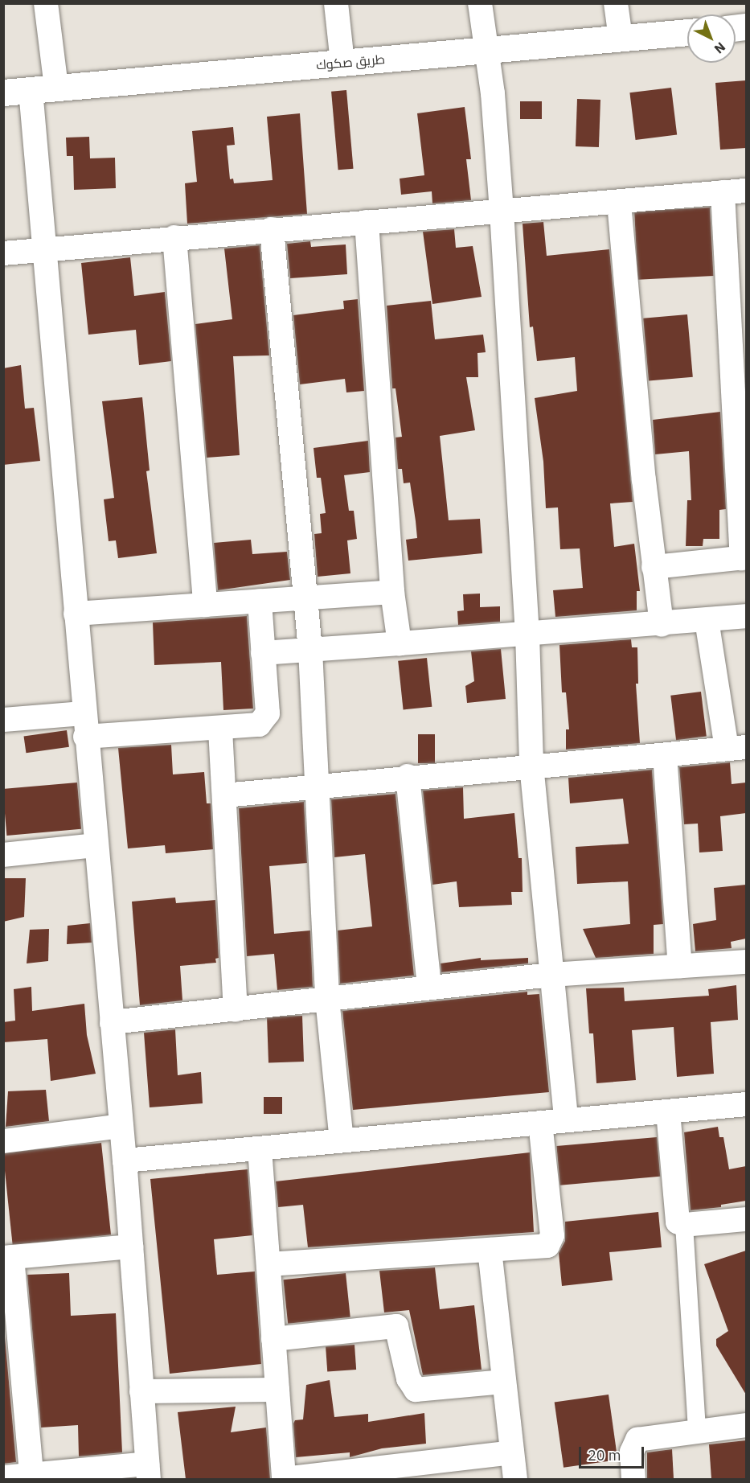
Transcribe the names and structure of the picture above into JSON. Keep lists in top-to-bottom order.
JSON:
{
  "streets": {
    "street": ["طريق صكوك"]
  },
  "scale_bar": "20 m",
  "north": "bottom right"
}
